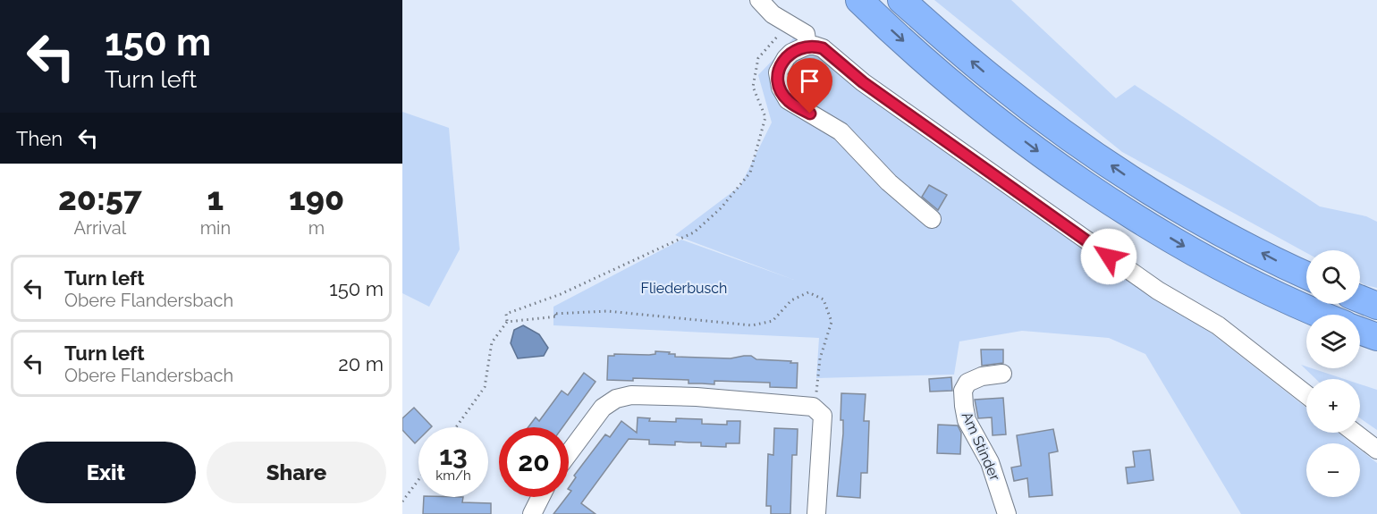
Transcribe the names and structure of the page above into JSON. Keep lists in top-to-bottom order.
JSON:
{
  "streets": {
    "street": ["Am Stinder"]
  },
  "parks": ["Fliederbusch"],
  "page": {
    "turn": ["150 m", "Turn left"],
    "then": "Then",
    "eta": [
      "20:57",
      "Arrival",
      "1",
      "min",
      "190",
      "m"
    ],
    "map_buttons": ["+", "−"],
    "list": [
      {
        "name": "Turn left",
        "note": "Obere Flandersbach",
        "value": "150 m"
      },
      {
        "name": "Turn left",
        "note": "Obere Flandersbach",
        "value": "20 m"
      }
    ],
    "speed": "13 km/h",
    "limit": "20",
    "buttons": ["Exit", "Share"]
  }
}
